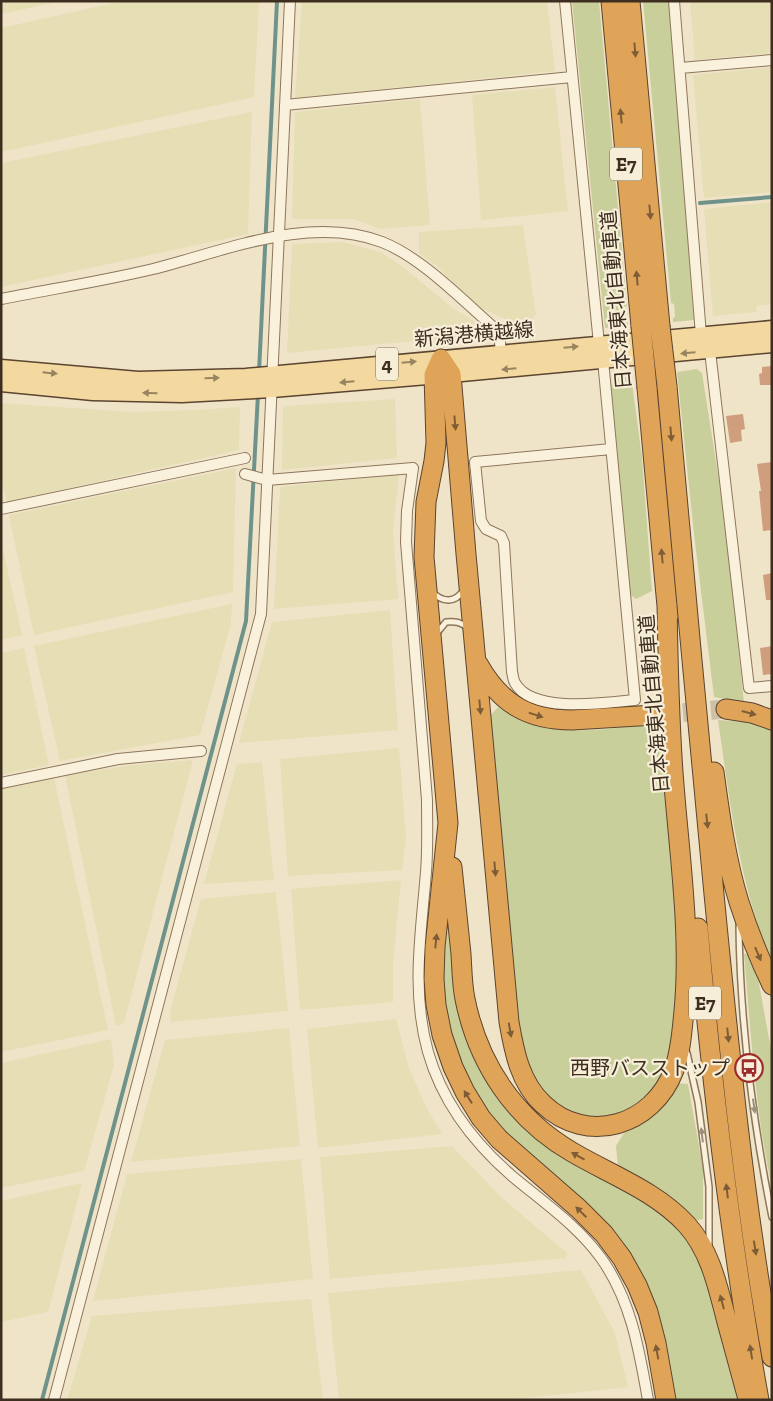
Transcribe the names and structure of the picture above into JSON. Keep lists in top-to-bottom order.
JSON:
{
  "streets": {
    "highway": ["E7", "日本海東北自動車道"],
    "main road": ["新潟港横越線", "4"]
  },
  "places": {
    "bus stop": ["西野バスストップ"]
  }
}
